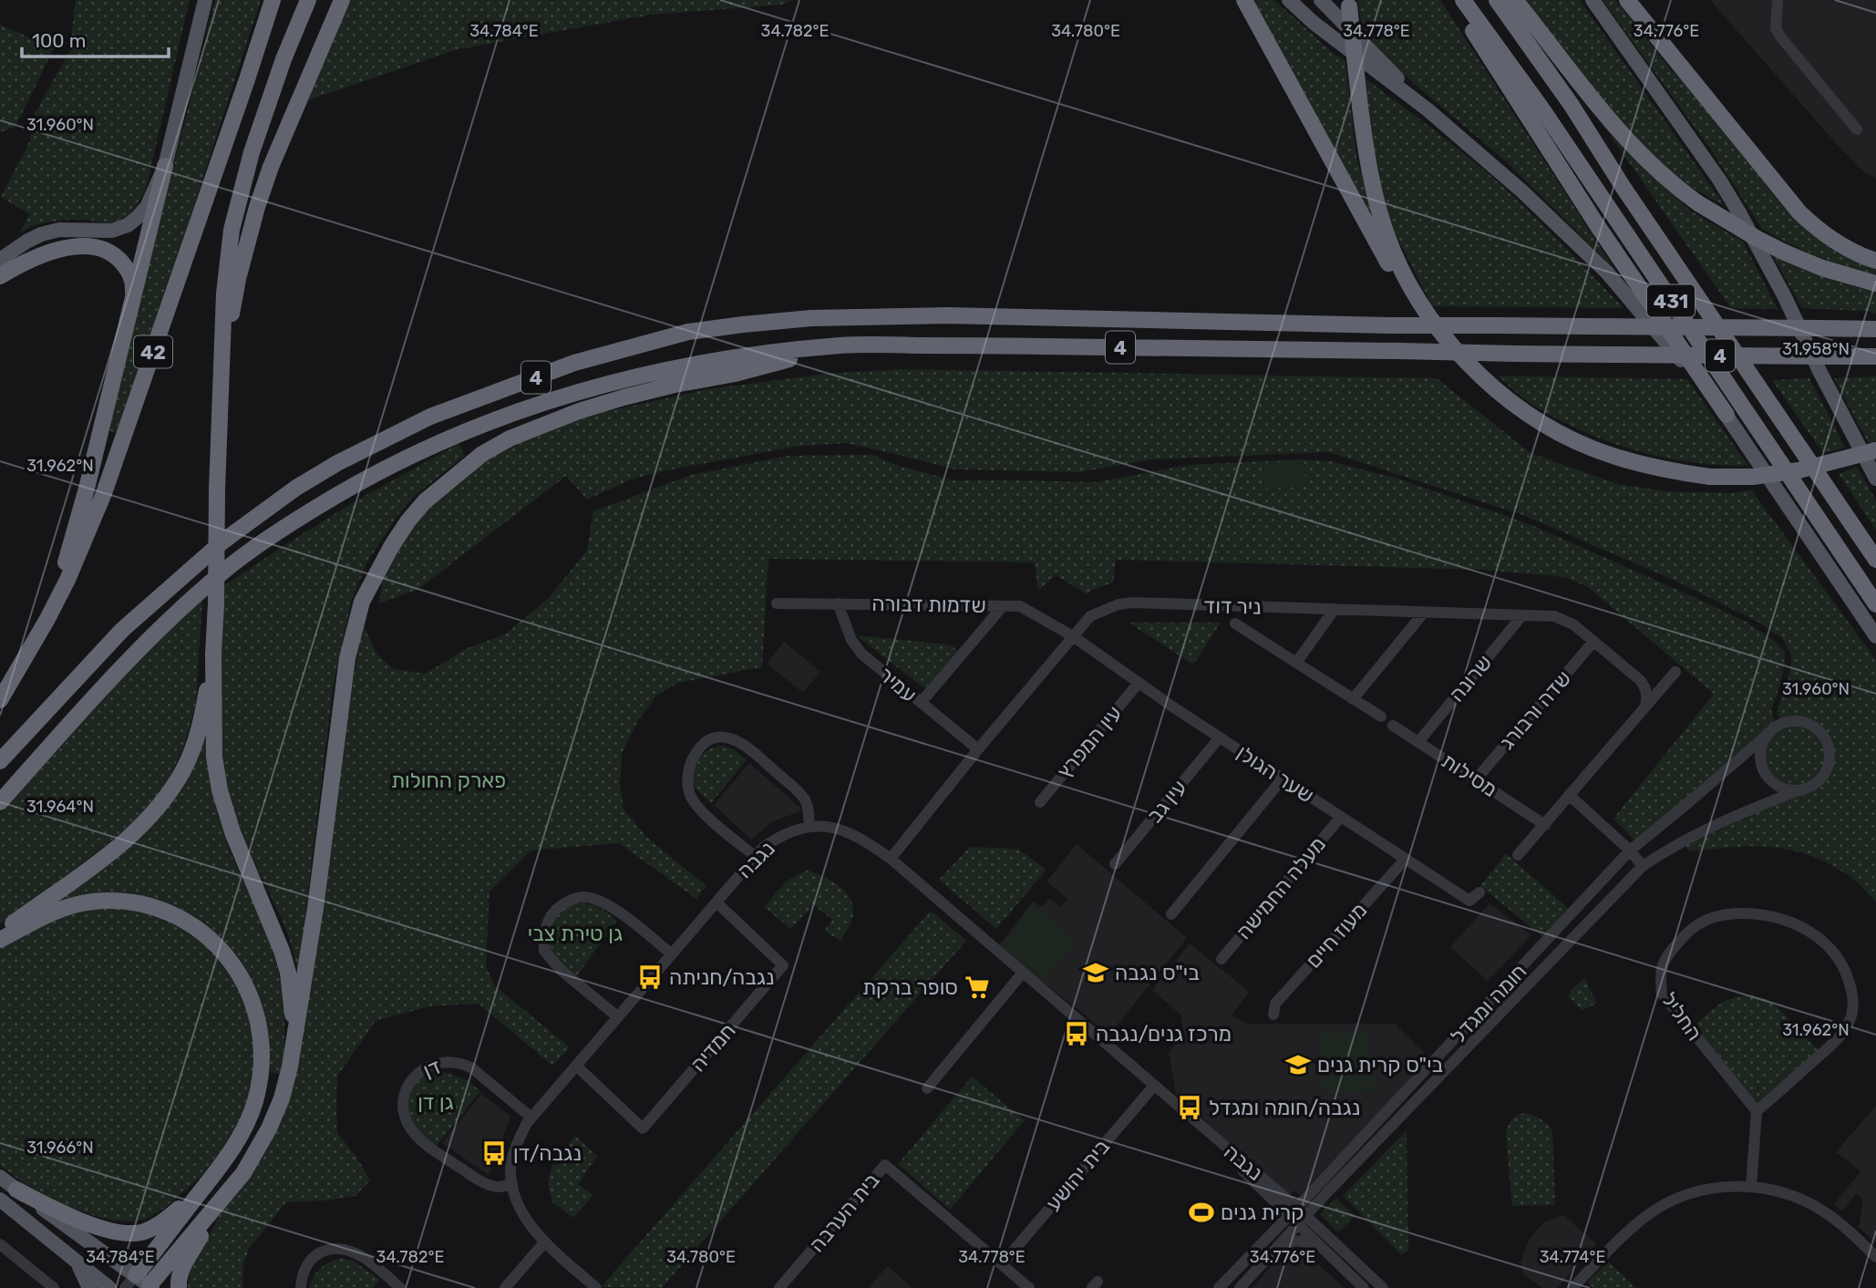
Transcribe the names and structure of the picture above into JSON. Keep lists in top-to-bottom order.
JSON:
{
  "streets": {
    "highway": ["431", "4", "42"],
    "street": [
      "שדמות דבורה",
      "ניר דוד",
      "שרונה",
      "עמיר",
      "שדה ורבורג",
      "עין המפרץ",
      "שער הגולן",
      "מסילות",
      "עין גב",
      "נגבה",
      "מעלה החמישה",
      "מעוז חיים",
      "חומה ומגדל",
      "החליל",
      "חמדיה",
      "דן",
      "בית יהושע",
      "בית הערבה"
    ]
  },
  "crossings": [
    ["שדמות דבורה", "ניר דוד"],
    ["שדמות דבורה", "עמיר"],
    ["שדמות דבורה", "שער הגולן"],
    ["ניר דוד", "שרונה"],
    ["ניר דוד", "עמיר"],
    ["ניר דוד", "שדה ורבורג"],
    ["ניר דוד", "שער הגולן"],
    ["ניר דוד", "נגבה"],
    ["שרונה", "מסילות"],
    ["שדה ורבורג", "מסילות"],
    ["עין המפרץ", "שער הגולן"],
    ["שער הגולן", "עין גב"],
    ["שער הגולן", "מעלה החמישה"],
    ["שער הגולן", "מעוז חיים"],
    ["נגבה", "חומה ומגדל"],
    ["נגבה", "חמדיה"],
    ["נגבה", "דן"],
    ["נגבה", "בית יהושע"],
    ["בית יהושע", "בית הערבה"]
  ],
  "parks": ["פארק החולות", "גן טירת צבי", "גן דן"],
  "places": {
    "school or university": ["בי\"ס נגבה", "בי\"ס קרית גנים"],
    "bus stop": [
      "נגבה/חניתה",
      "מרכז גנים/נגבה",
      "נגבה/חומה ומגדל",
      "נגבה/דן"
    ],
    "supermarket": ["סופר ברקת"],
    "sports": ["קרית גנים"]
  },
  "scale_bar": "100 m",
  "coordinates": [
    "34.784°E",
    "34.782°E",
    "34.780°E",
    "34.778°E",
    "34.776°E",
    "31.960°N",
    "31.958°N",
    "31.962°N",
    "31.964°N",
    "31.966°N",
    "34.774°E"
  ]
}
